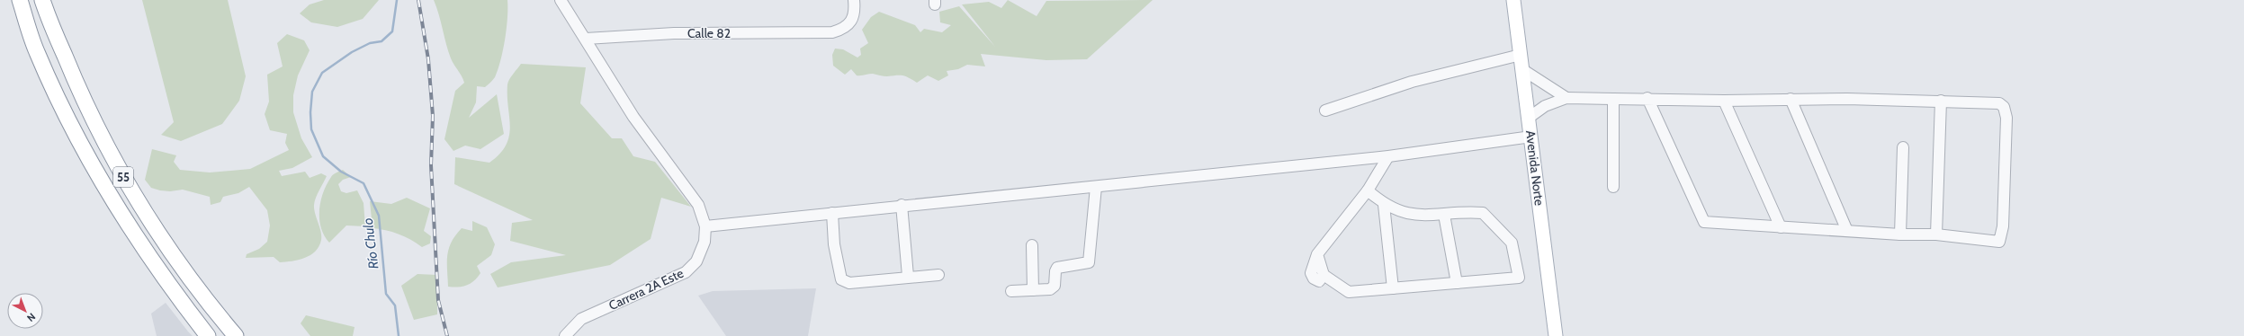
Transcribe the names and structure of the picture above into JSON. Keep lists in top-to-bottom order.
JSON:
{
  "streets": {
    "highway": ["55"],
    "main road": ["Avenida Norte"],
    "street": ["Calle 82", "Carrera 2A Este"]
  },
  "water": ["Río Chulo"],
  "north": "bottom right"
}
